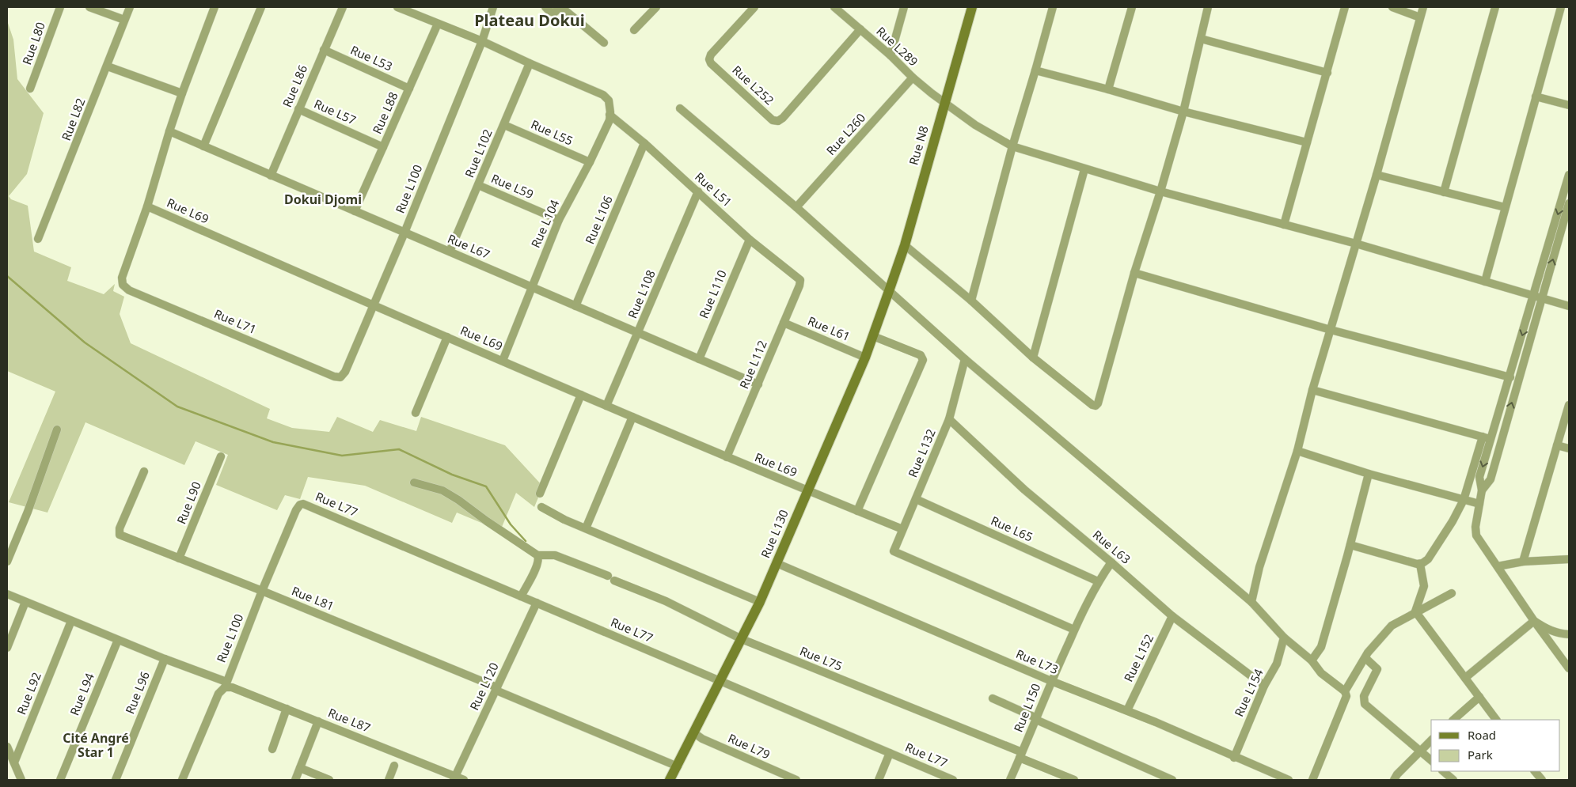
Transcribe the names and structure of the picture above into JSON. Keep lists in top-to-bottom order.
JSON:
{
  "streets": {
    "street": [
      "Rue L80",
      "Rue L289",
      "Rue L53",
      "Rue L252",
      "Rue L86",
      "Rue L57",
      "Rue L88",
      "Rue L82",
      "Rue L55",
      "Rue L260",
      "Rue N8",
      "Rue L102",
      "Rue L59",
      "Rue L100",
      "Rue L51",
      "Rue L69",
      "Rue L106",
      "Rue L104",
      "Rue L67",
      "Rue L108",
      "Rue L110",
      "Rue L71",
      "Rue L61",
      "Rue L112",
      "Rue L132",
      "Rue L90",
      "Rue L77",
      "Rue L65",
      "Rue L130",
      "Rue L63",
      "Rue L81",
      "Rue L152",
      "Rue L75",
      "Rue L73",
      "Rue L120",
      "Rue L96",
      "Rue L154",
      "Rue L92",
      "Rue L94",
      "Rue L150",
      "Rue L87",
      "Rue L79"
    ]
  },
  "crossings": [
    ["Rue L289", "Rue L252"],
    ["Rue L289", "Rue L260"],
    ["Rue L289", "Rue N8"],
    ["Rue L53", "Rue L86"],
    ["Rue L53", "Rue L88"],
    ["Rue L86", "Rue L57"],
    ["Rue L86", "Rue L67"],
    ["Rue L57", "Rue L88"],
    ["Rue L88", "Rue L67"],
    ["Rue L55", "Rue L102"],
    ["Rue L55", "Rue L104"],
    ["Rue N8", "Rue L130"],
    ["Rue L102", "Rue L59"],
    ["Rue L102", "Rue L104"],
    ["Rue L102", "Rue L67"],
    ["Rue L59", "Rue L104"],
    ["Rue L100", "Rue L69"],
    ["Rue L100", "Rue L67"],
    ["Rue L100", "Rue L71"],
    ["Rue L100", "Rue L77"],
    ["Rue L100", "Rue L81"],
    ["Rue L100", "Rue L87"],
    ["Rue L51", "Rue L106"],
    ["Rue L51", "Rue L104"],
    ["Rue L51", "Rue L108"],
    ["Rue L51", "Rue L110"],
    ["Rue L51", "Rue L112"],
    ["Rue L69", "Rue L104"],
    ["Rue L69", "Rue L108"],
    ["Rue L69", "Rue L71"],
    ["Rue L69", "Rue L112"],
    ["Rue L69", "Rue L132"],
    ["Rue L69", "Rue L130"],
    ["Rue L106", "Rue L67"],
    ["Rue L104", "Rue L67"],
    ["Rue L67", "Rue L108"],
    ["Rue L67", "Rue L110"],
    ["Rue L67", "Rue L112"],
    ["Rue L61", "Rue L112"],
    ["Rue L61", "Rue L130"],
    ["Rue L132", "Rue L65"],
    ["Rue L132", "Rue L63"],
    ["Rue L132", "Rue L150"],
    ["Rue L90", "Rue L81"],
    ["Rue L77", "Rue L130"],
    ["Rue L77", "Rue L120"],
    ["Rue L65", "Rue L150"],
    ["Rue L130", "Rue L81"],
    ["Rue L130", "Rue L75"],
    ["Rue L130", "Rue L73"],
    ["Rue L130", "Rue L79"],
    ["Rue L63", "Rue L152"],
    ["Rue L63", "Rue L154"],
    ["Rue L63", "Rue L150"],
    ["Rue L81", "Rue L120"],
    ["Rue L152", "Rue L73"],
    ["Rue L75", "Rue L150"],
    ["Rue L73", "Rue L154"],
    ["Rue L73", "Rue L150"],
    ["Rue L120", "Rue L87"],
    ["Rue L96", "Rue L87"],
    ["Rue L92", "Rue L87"],
    ["Rue L94", "Rue L87"]
  ],
  "districts": ["Plateau Dokui", "Dokui Djomi", "Cité Angré Star 1"],
  "legend": ["Road", "Park"]
}
